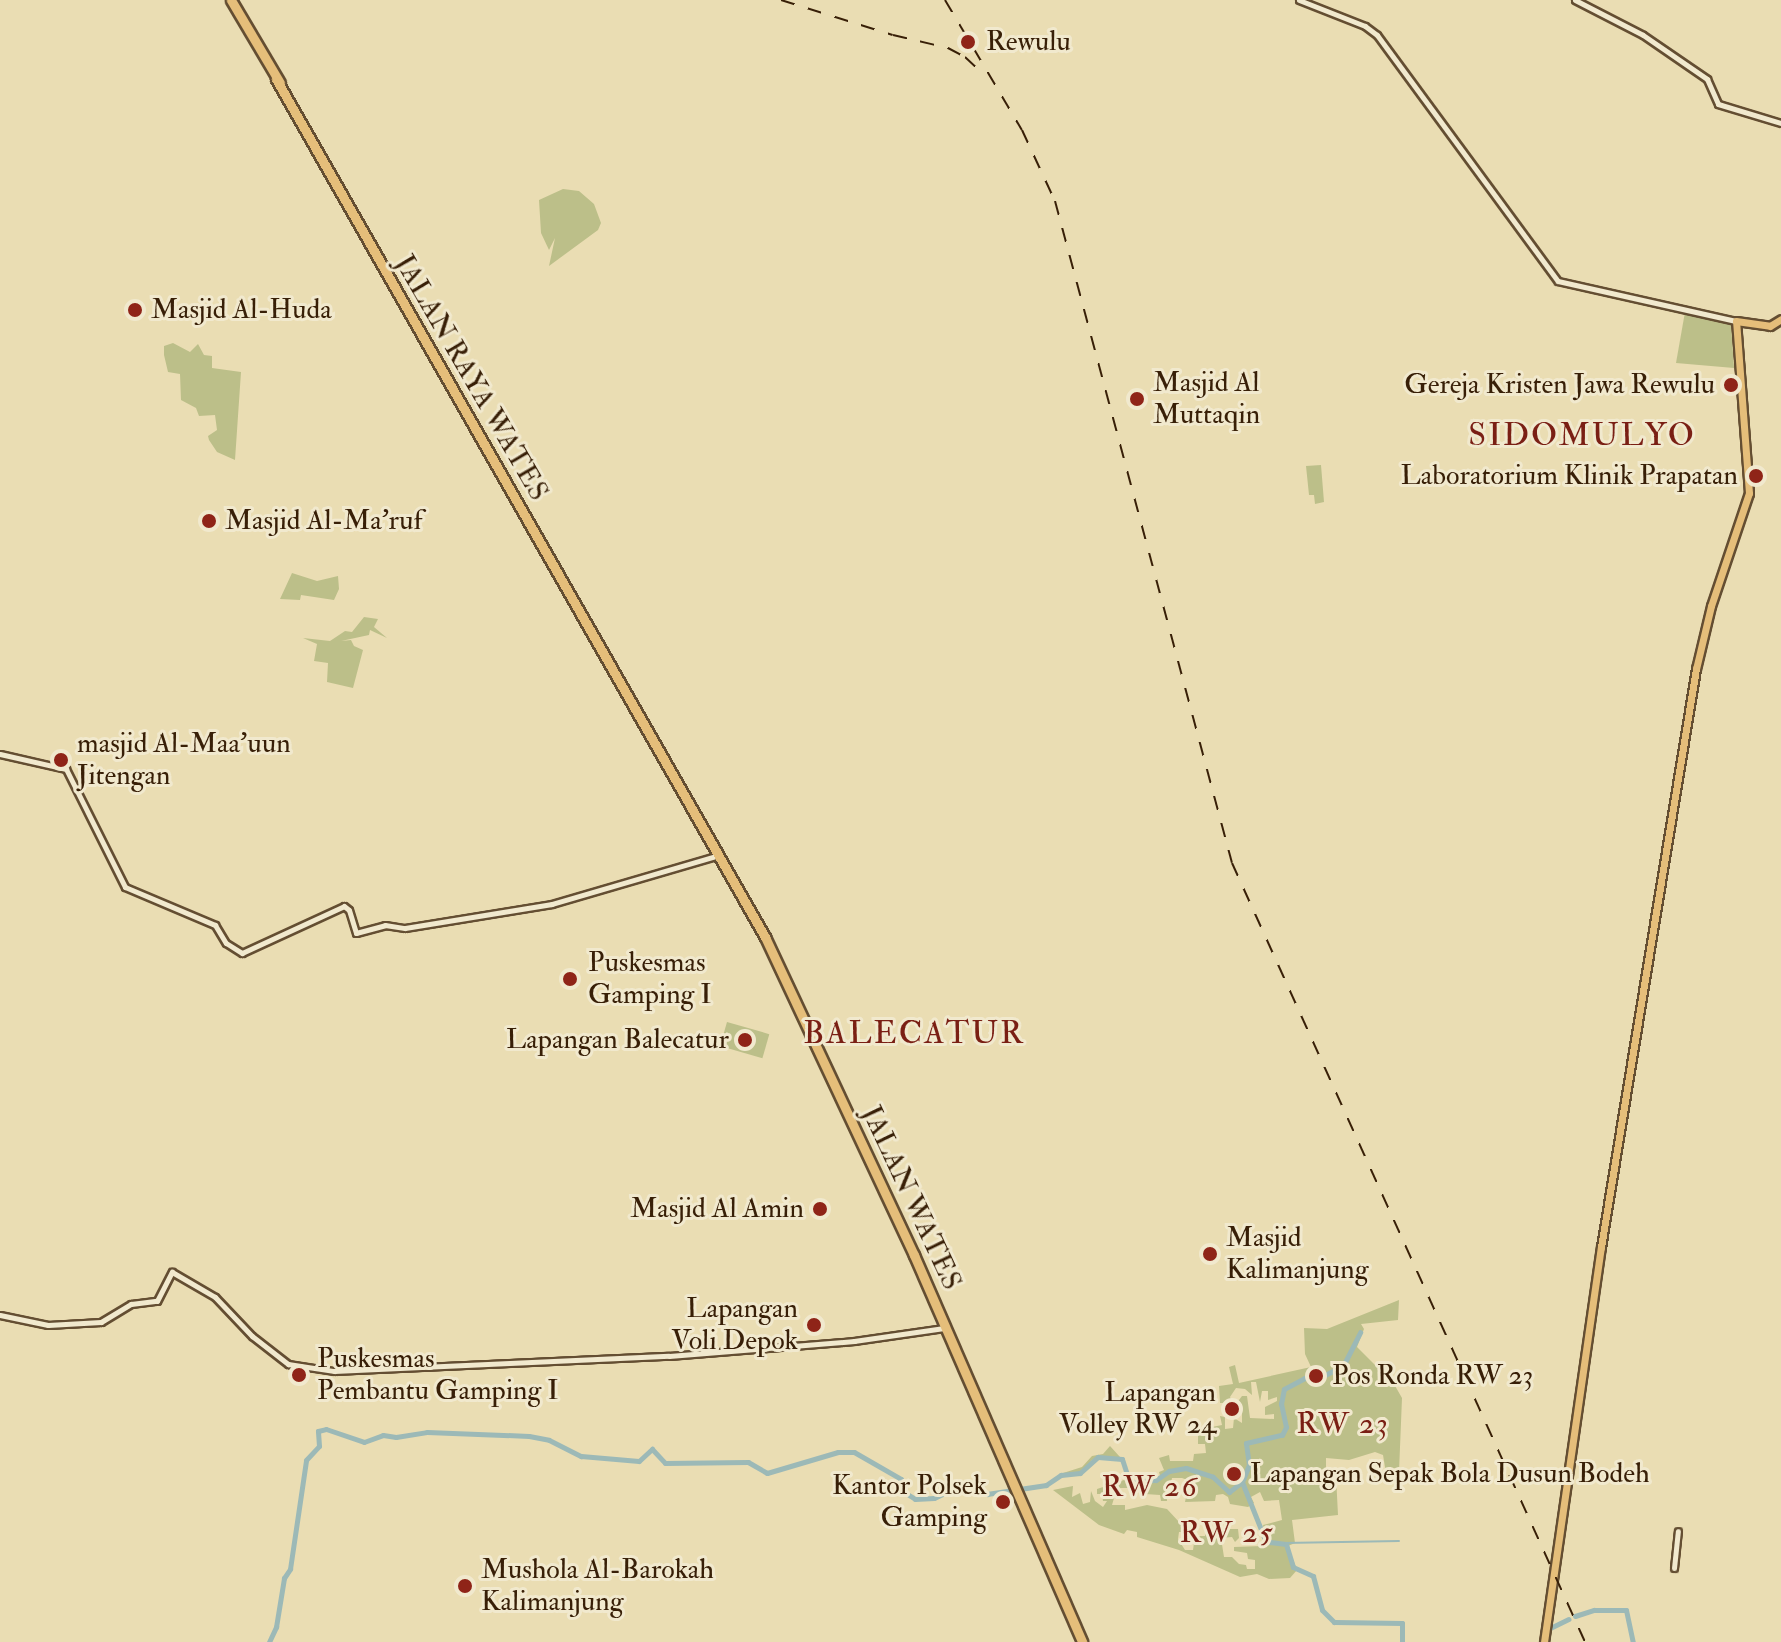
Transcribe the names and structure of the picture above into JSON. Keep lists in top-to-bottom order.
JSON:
{
  "streets": {
    "highway": ["JALAN RAYA WATES", "JALAN WATES"]
  },
  "crossings": [
    ["JALAN RAYA WATES", "JALAN WATES"]
  ],
  "districts": [
    "SIDOMULYO",
    "BALECATUR",
    "RW 23",
    "RW 26",
    "RW 25"
  ],
  "places": [
    "Rewulu",
    "Masjid Al-Huda",
    "Gereja Kristen Jawa Rewulu",
    "Masjid Al Muttaqin",
    "Laboratorium Klinik Prapatan",
    "Masjid Al-Ma'ruf",
    "masjid Al-Maa'uun Jitengan",
    "Puskesmas Gamping I",
    "Lapangan Balecatur",
    "Masjid Al Amin",
    "Masjid Kalimanjung",
    "Lapangan Voli Depok",
    "Puskesmas Pembantu Gamping I",
    "Pos Ronda RW 23",
    "Lapangan Volley RW 24",
    "Lapangan Sepak Bola Dusun Bodeh",
    "Kantor Polsek Gamping",
    "Mushola Al-Barokah Kalimanjung"
  ]
}
